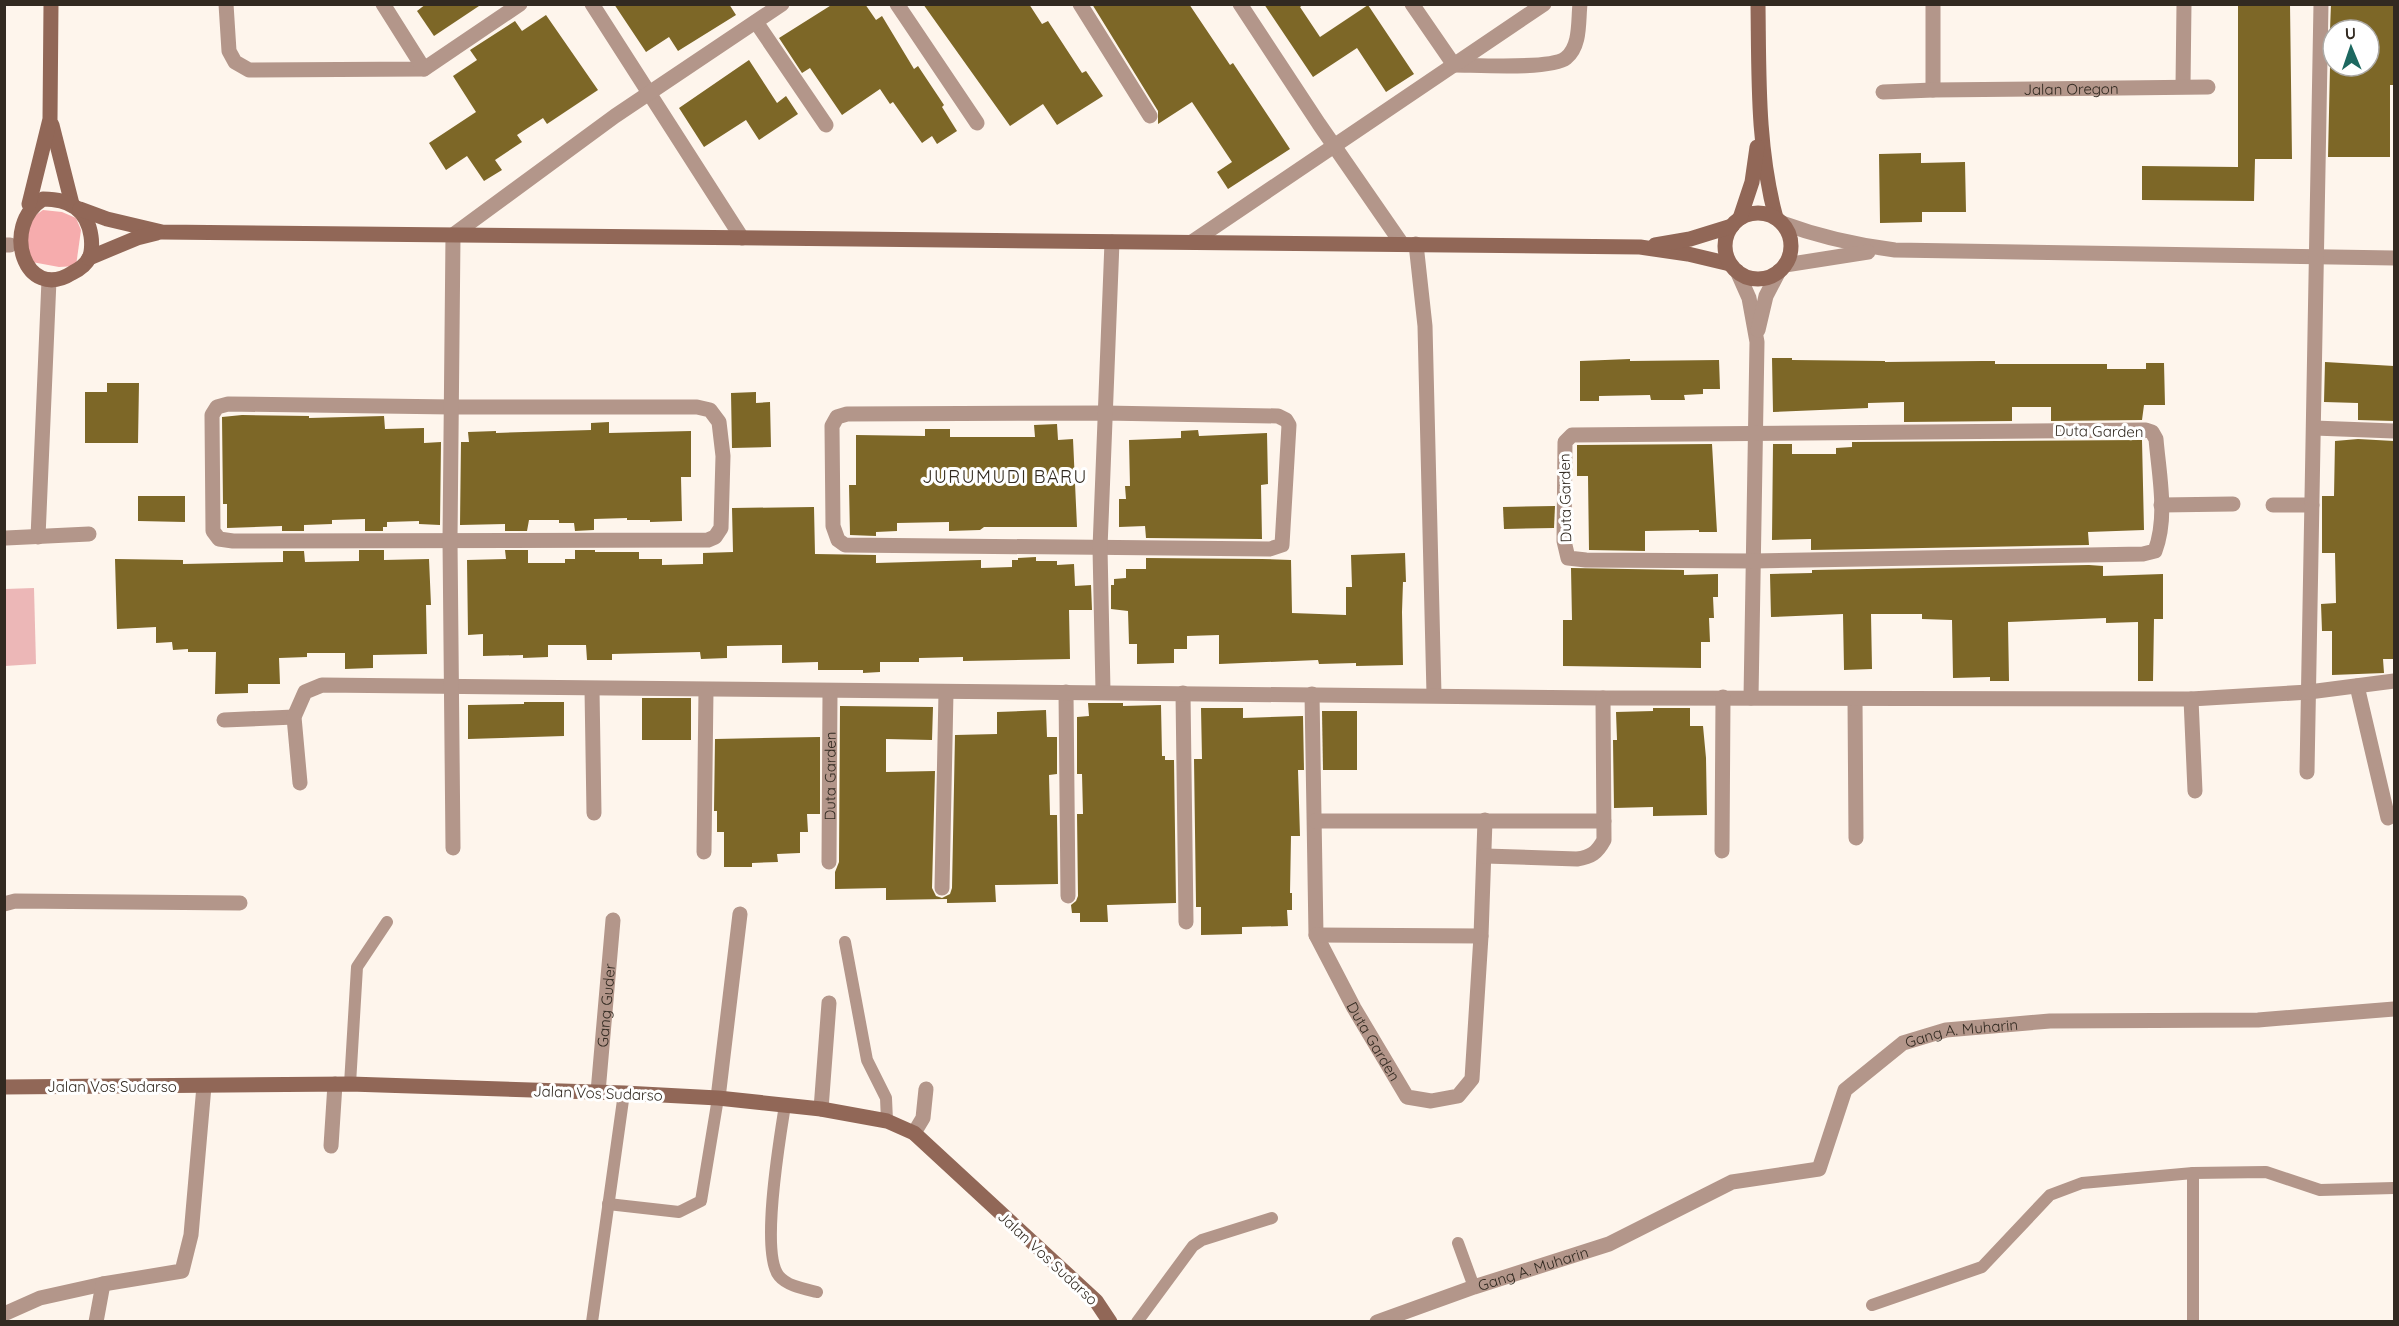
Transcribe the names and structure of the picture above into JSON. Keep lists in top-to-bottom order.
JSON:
{
  "streets": {
    "street": [
      "Jalan Oregon",
      "Duta Garden",
      "Gang Guder",
      "Gang A. Muharin",
      "Jalan Vos Sudarso"
    ]
  },
  "crossings": [
    ["Gang Guder", "Jalan Vos Sudarso"]
  ],
  "districts": ["JURUMUDI BARU"],
  "north": "top"
}
